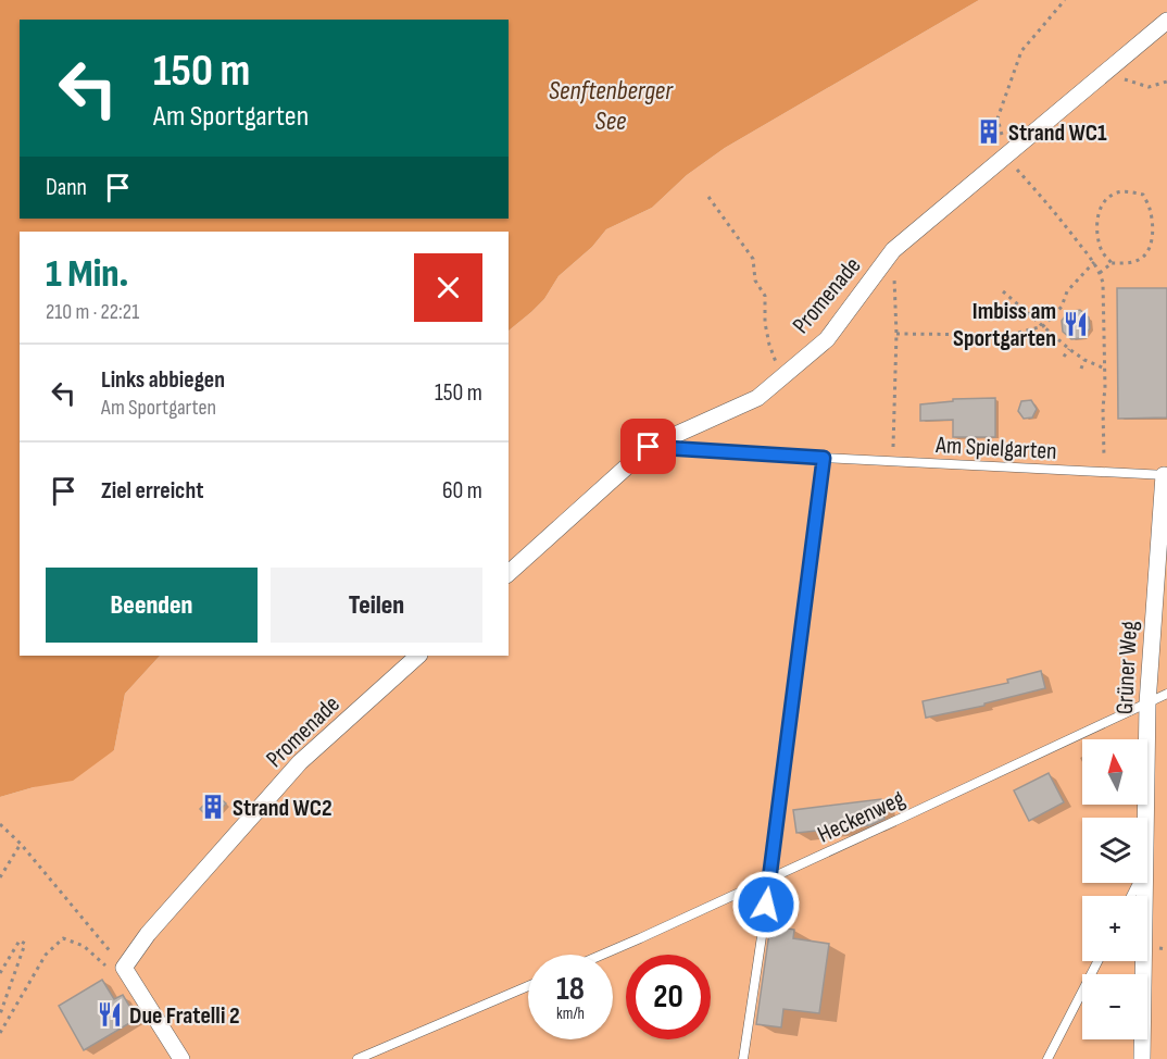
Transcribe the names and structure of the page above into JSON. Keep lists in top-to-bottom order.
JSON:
{
  "streets": {
    "street": ["Promenade", "Grüner Weg"],
    "lane": ["Am Spielgarten", "Heckenweg"]
  },
  "crossings": [
    ["Promenade", "Am Spielgarten"],
    ["Am Spielgarten", "Grüner Weg"],
    ["Grüner Weg", "Heckenweg"]
  ],
  "water": ["Senftenberger See"],
  "places": {
    "building": ["Strand WC1", "Strand WC2"],
    "restaurant": ["Imbiss am Sportgarten", "Due Fratelli 2"]
  },
  "north": "top",
  "page": {
    "turn": ["150 m", "Am Sportgarten"],
    "then": "Dann",
    "heading": ["1 Min.", "210 m · 22:21"],
    "list": [
      {
        "name": "Links abbiegen",
        "note": "Am Sportgarten",
        "value": "150 m"
      },
      {
        "name": "Ziel erreicht",
        "value": "60 m"
      }
    ],
    "buttons": ["Beenden", "Teilen"],
    "map_buttons": ["+", "−"],
    "speed": "18 km/h",
    "limit": "20"
  }
}
